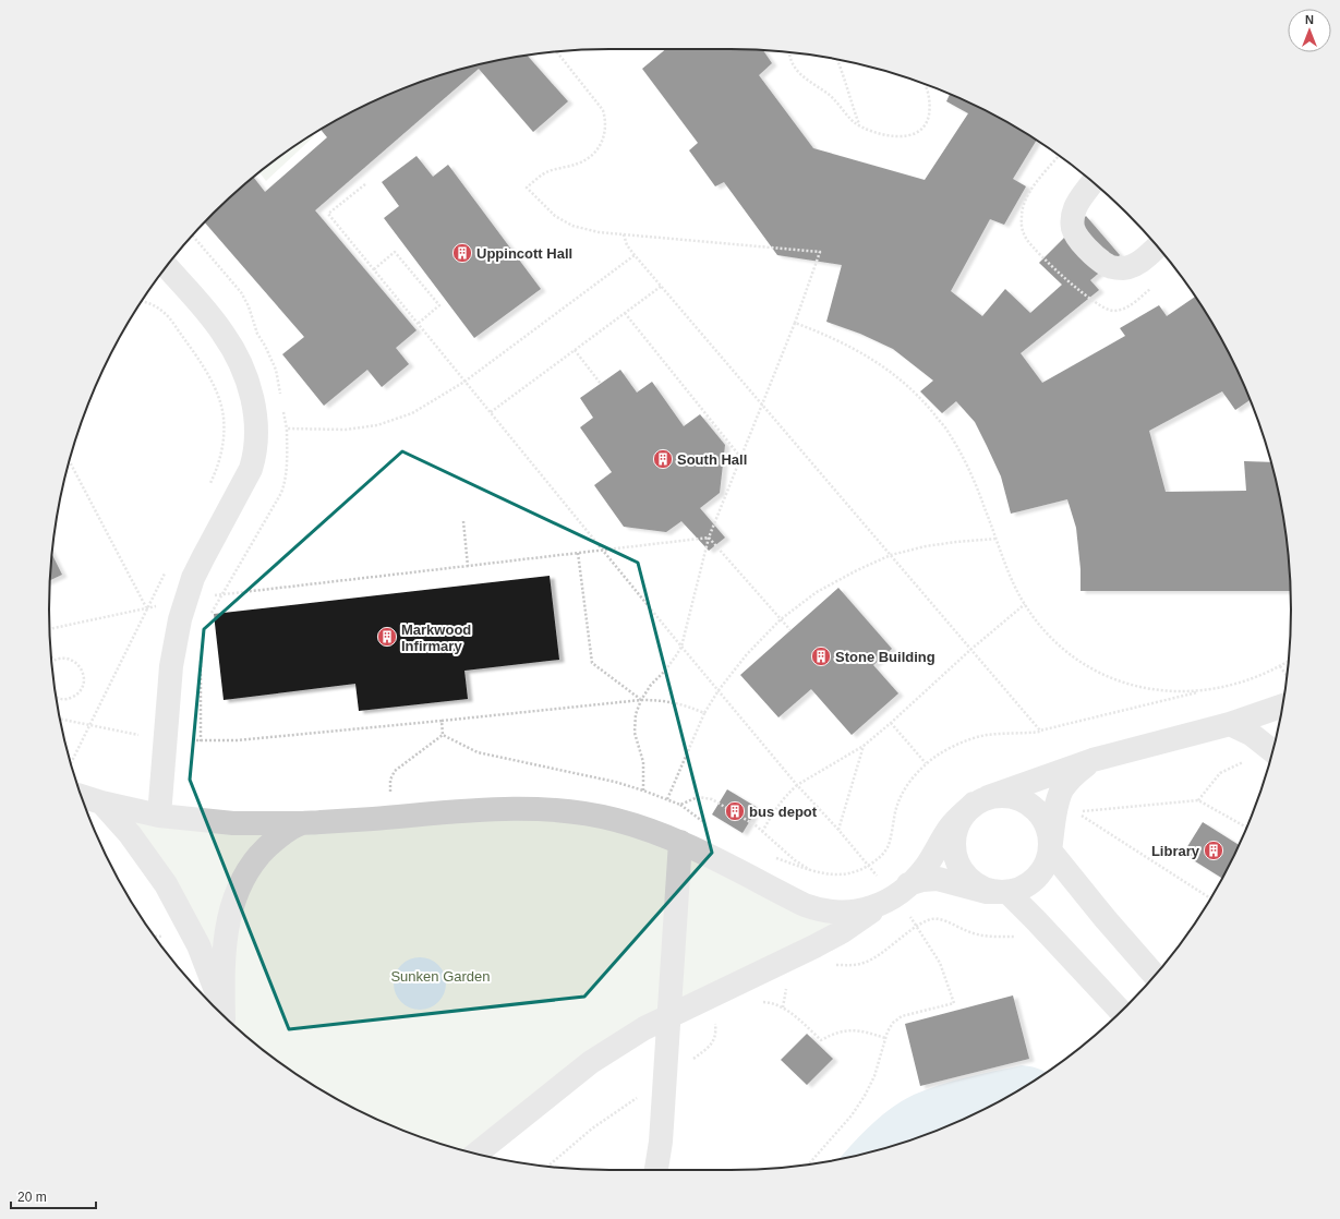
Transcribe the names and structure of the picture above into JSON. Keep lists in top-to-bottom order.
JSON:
{
  "parks": ["Sunken Garden"],
  "places": {
    "building": [
      "Uppincott Hall",
      "South Hall",
      "Markwood Infirmary",
      "Stone Building",
      "bus depot",
      "Library"
    ]
  },
  "scale_bar": "20 m",
  "north": "top"
}
